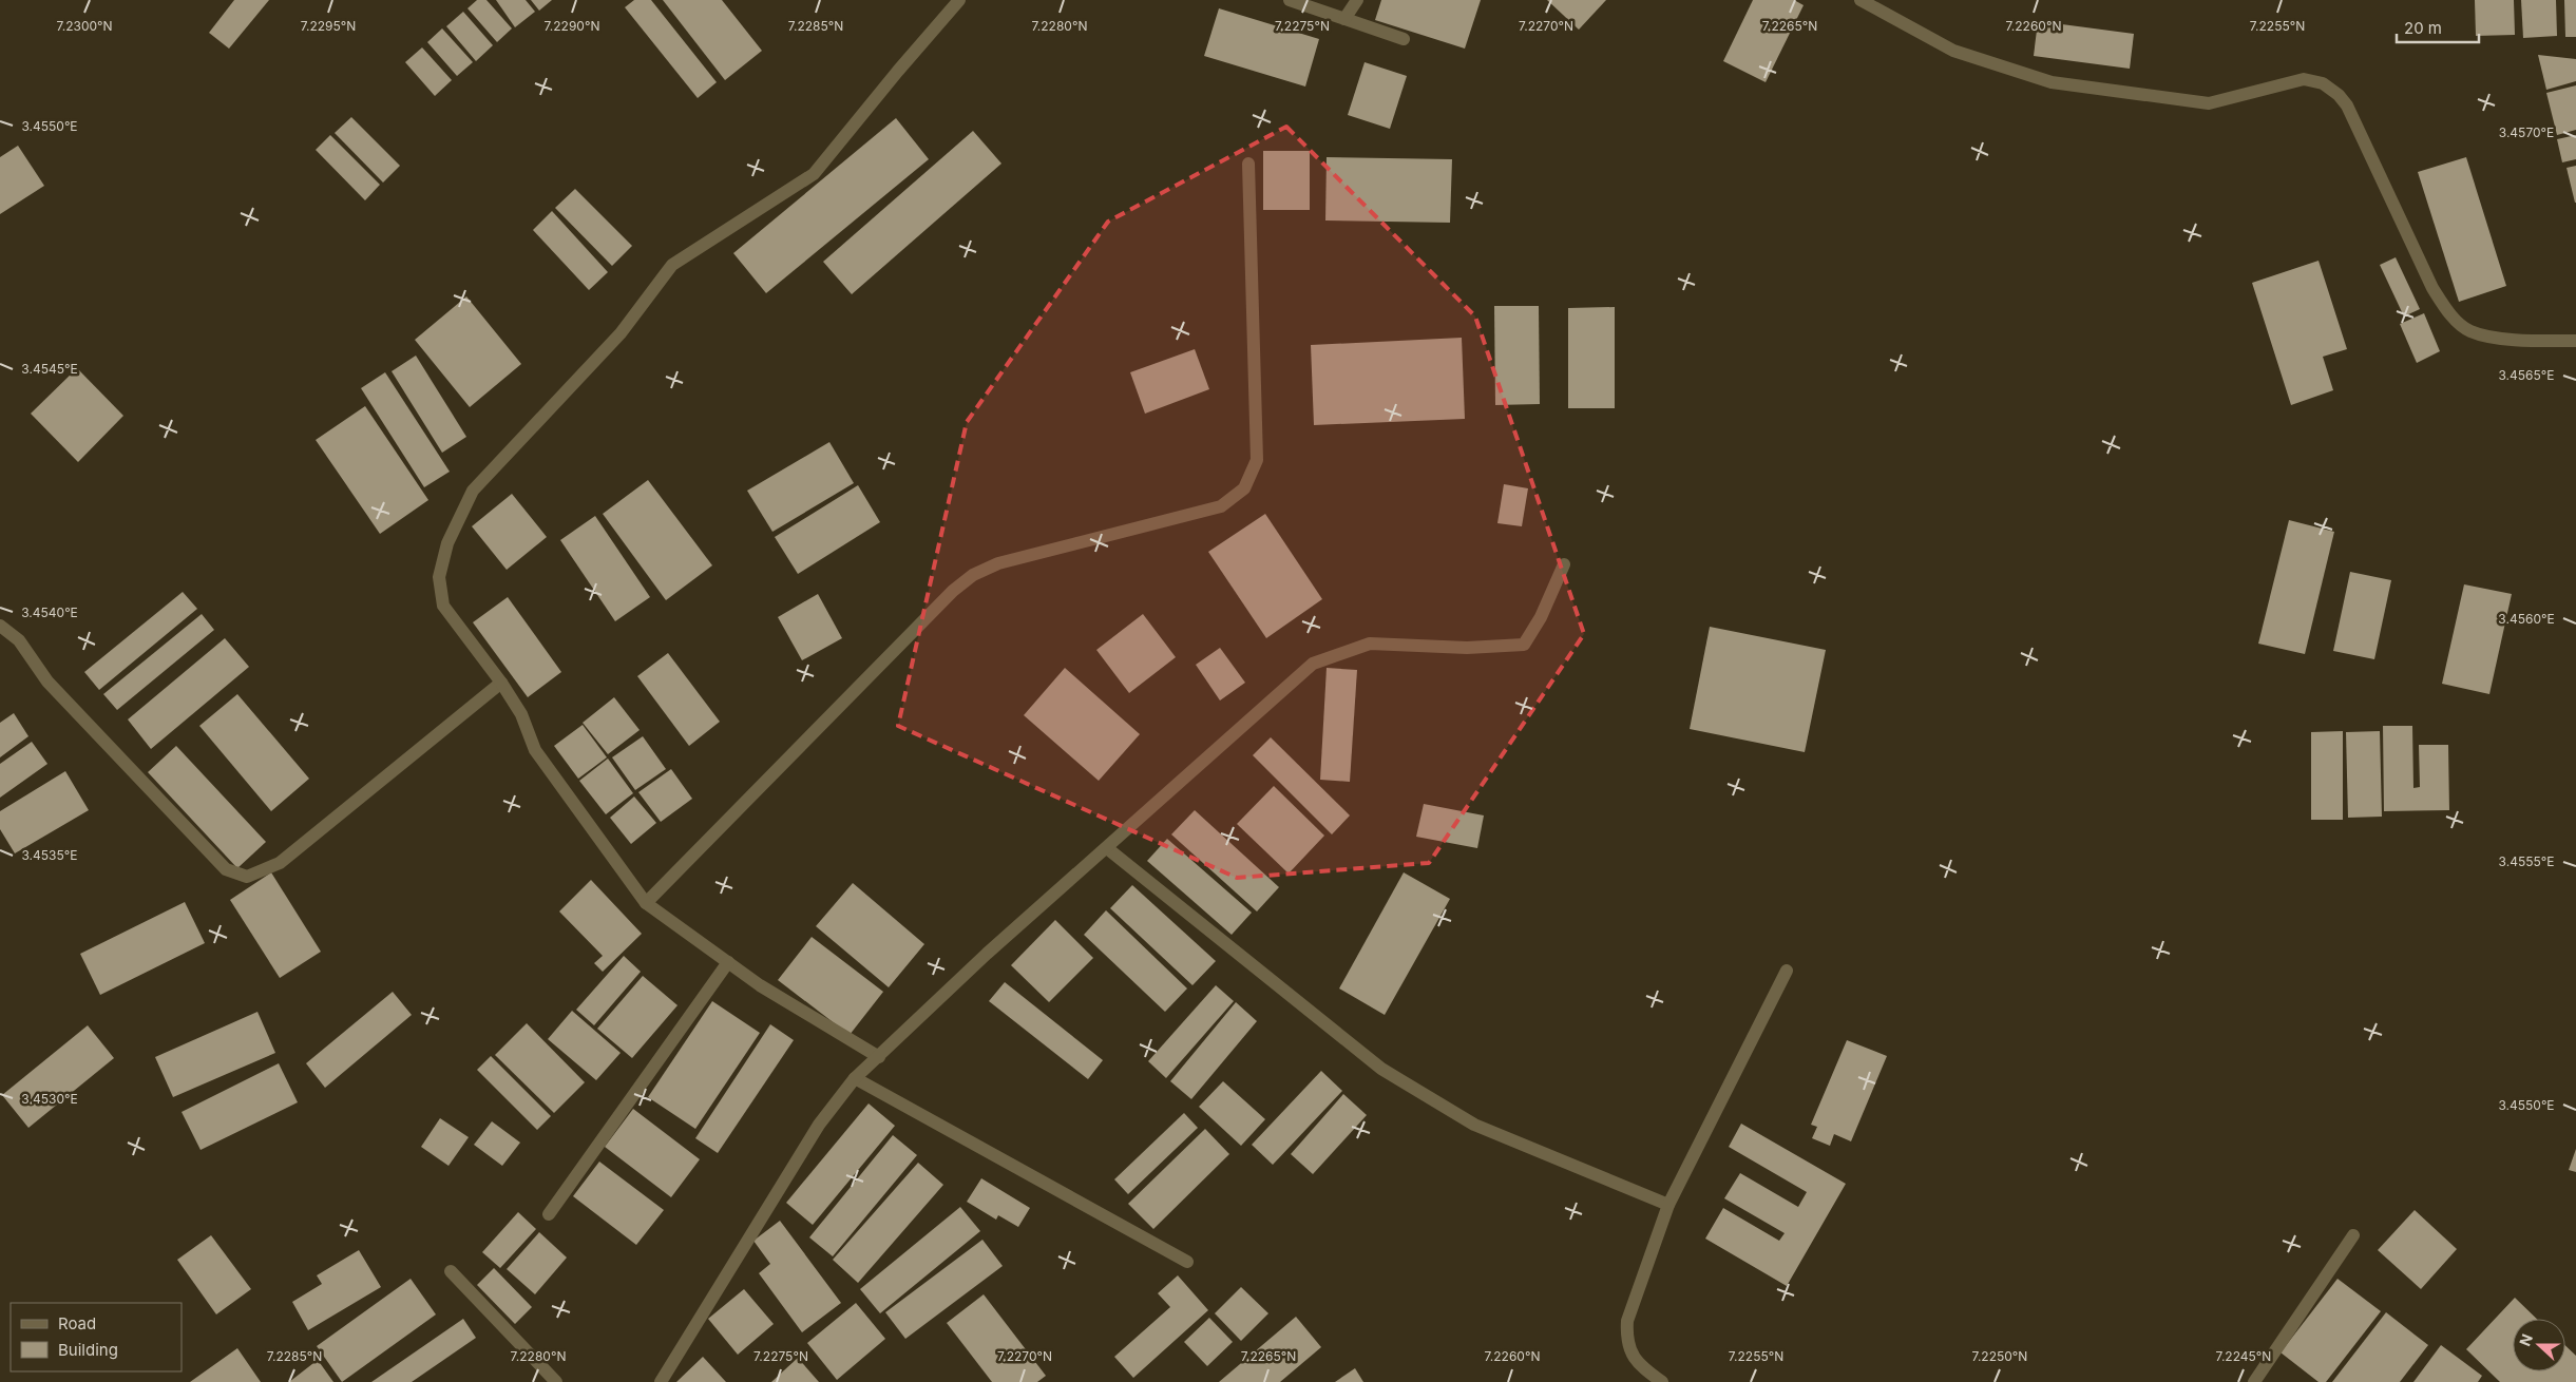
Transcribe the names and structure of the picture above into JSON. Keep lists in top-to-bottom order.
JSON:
{
  "legend": ["Road", "Building"],
  "scale_bar": "20 m",
  "north": "left",
  "coordinates": [
    "7.2300°N",
    "7.2290°N",
    "7.2285°N",
    "7.2280°N",
    "7.2275°N",
    "7.2270°N",
    "7.2265°N",
    "7.2260°N",
    "7.2255°N",
    "7.2295°N",
    "3.4550°E",
    "3.4570°E",
    "3.4545°E",
    "3.4565°E",
    "3.4540°E",
    "3.4560°E",
    "3.4535°E",
    "3.4555°E",
    "3.4530°E",
    "7.2250°N",
    "7.2245°N"
  ]
}
